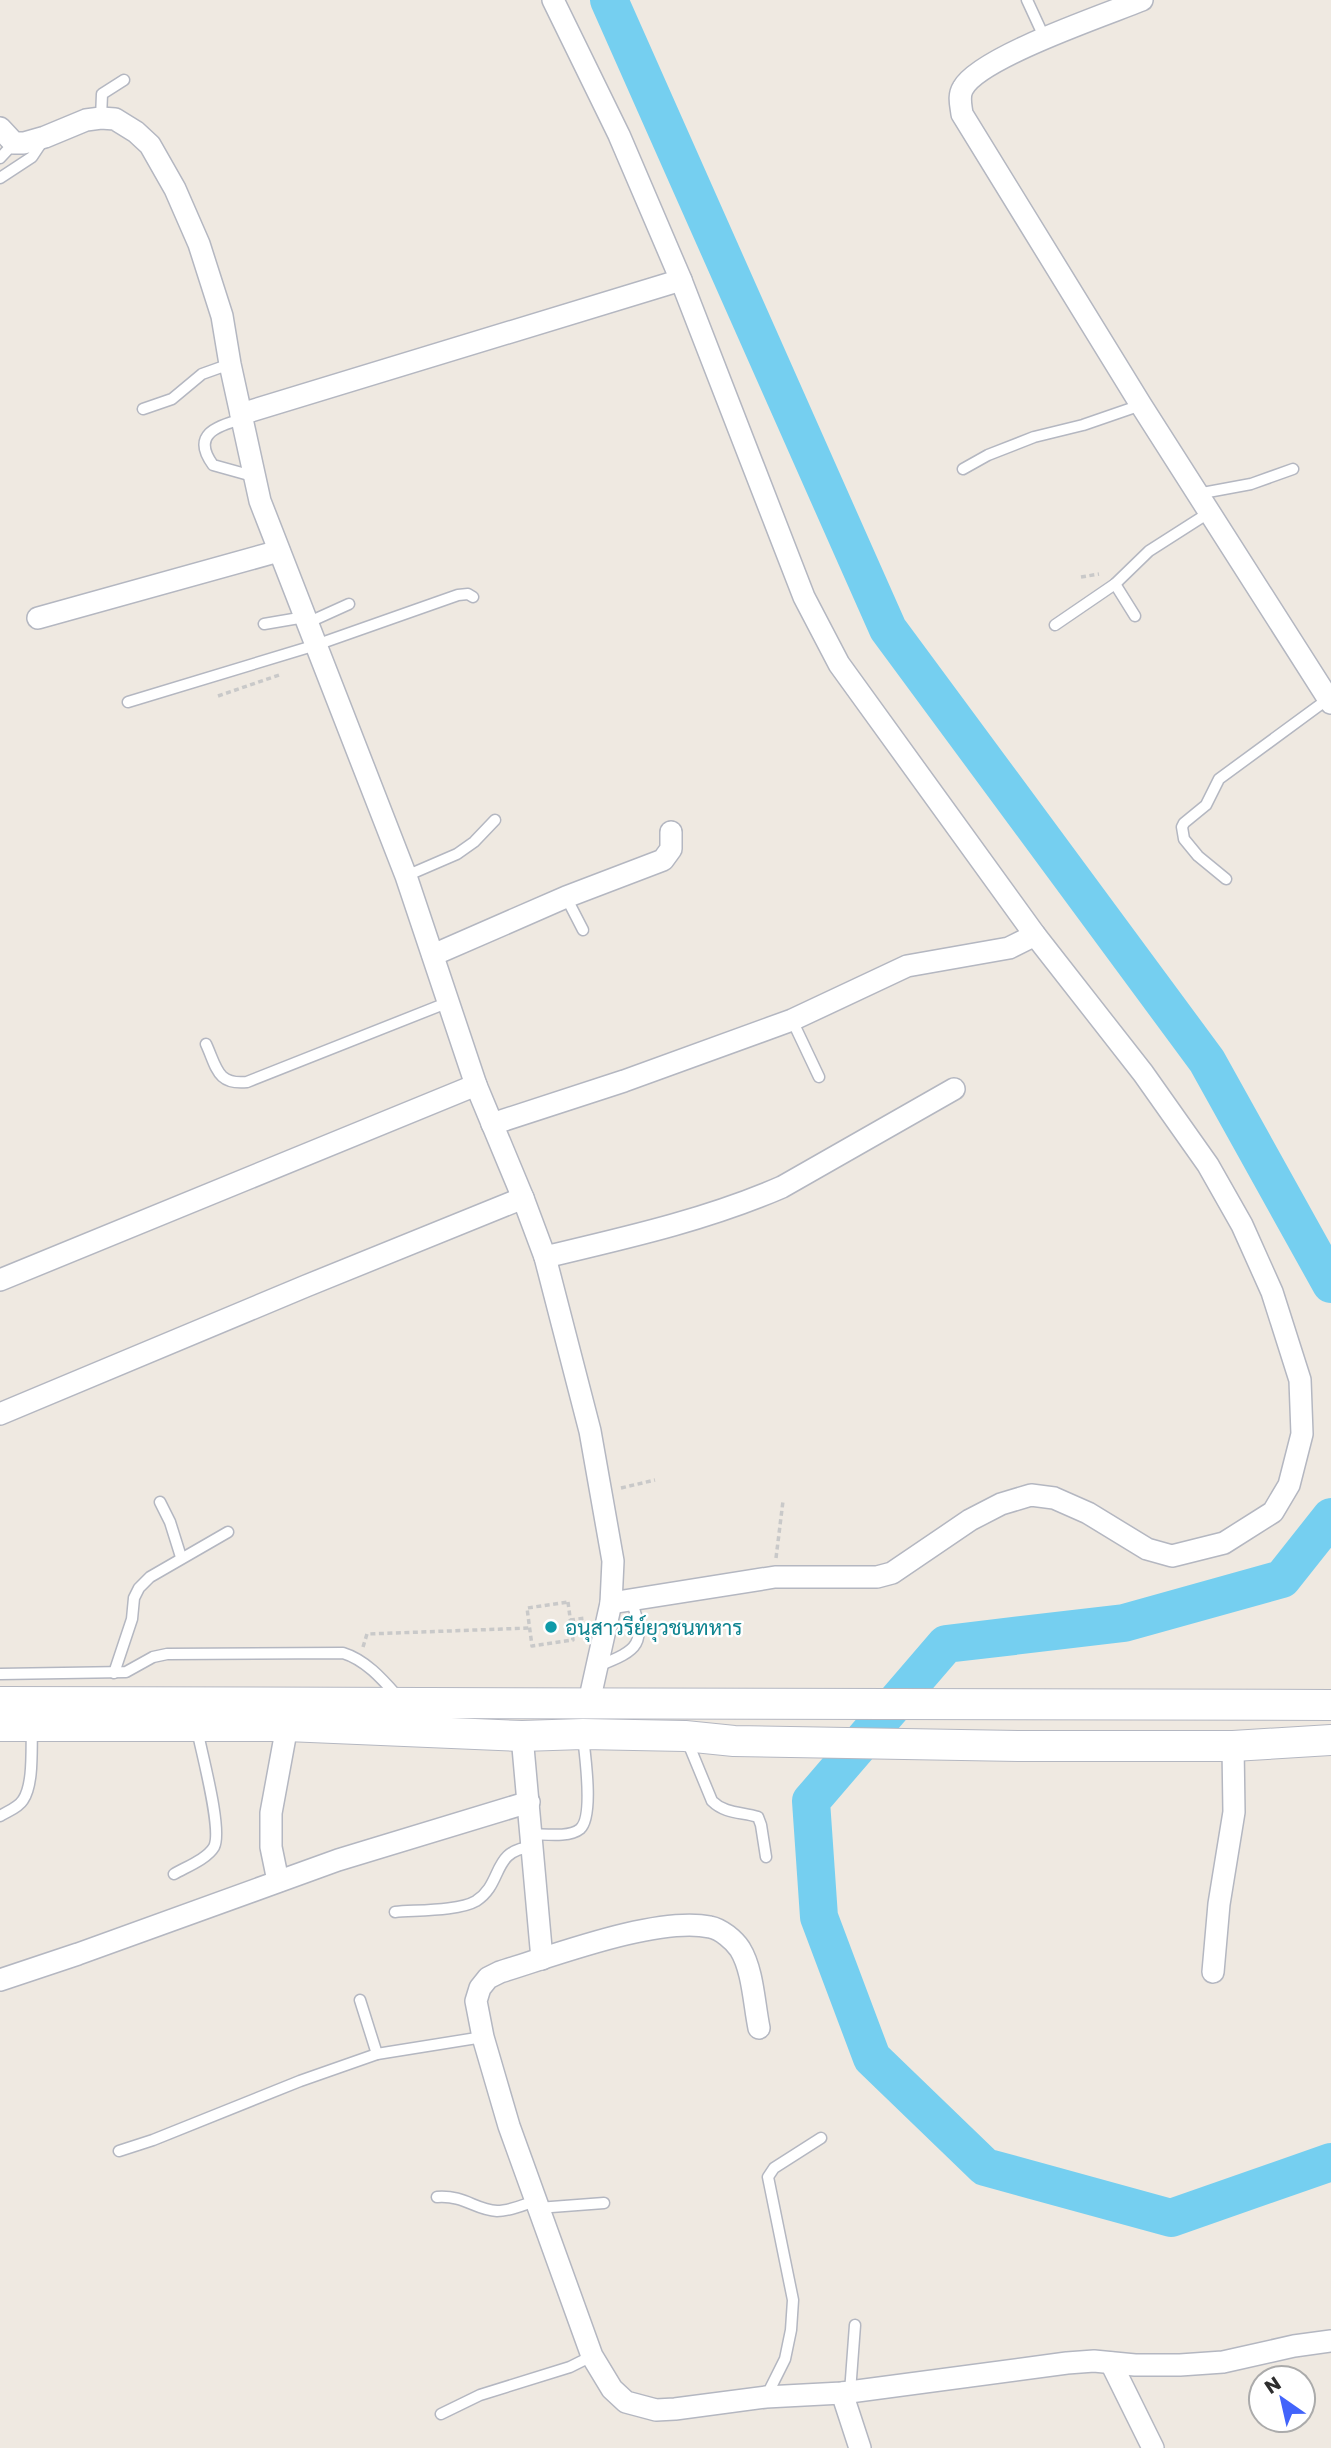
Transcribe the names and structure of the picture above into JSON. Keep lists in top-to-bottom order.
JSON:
{
  "places": ["อนุสาวรีย์ยุวชนทหาร"],
  "north": "top left"
}
